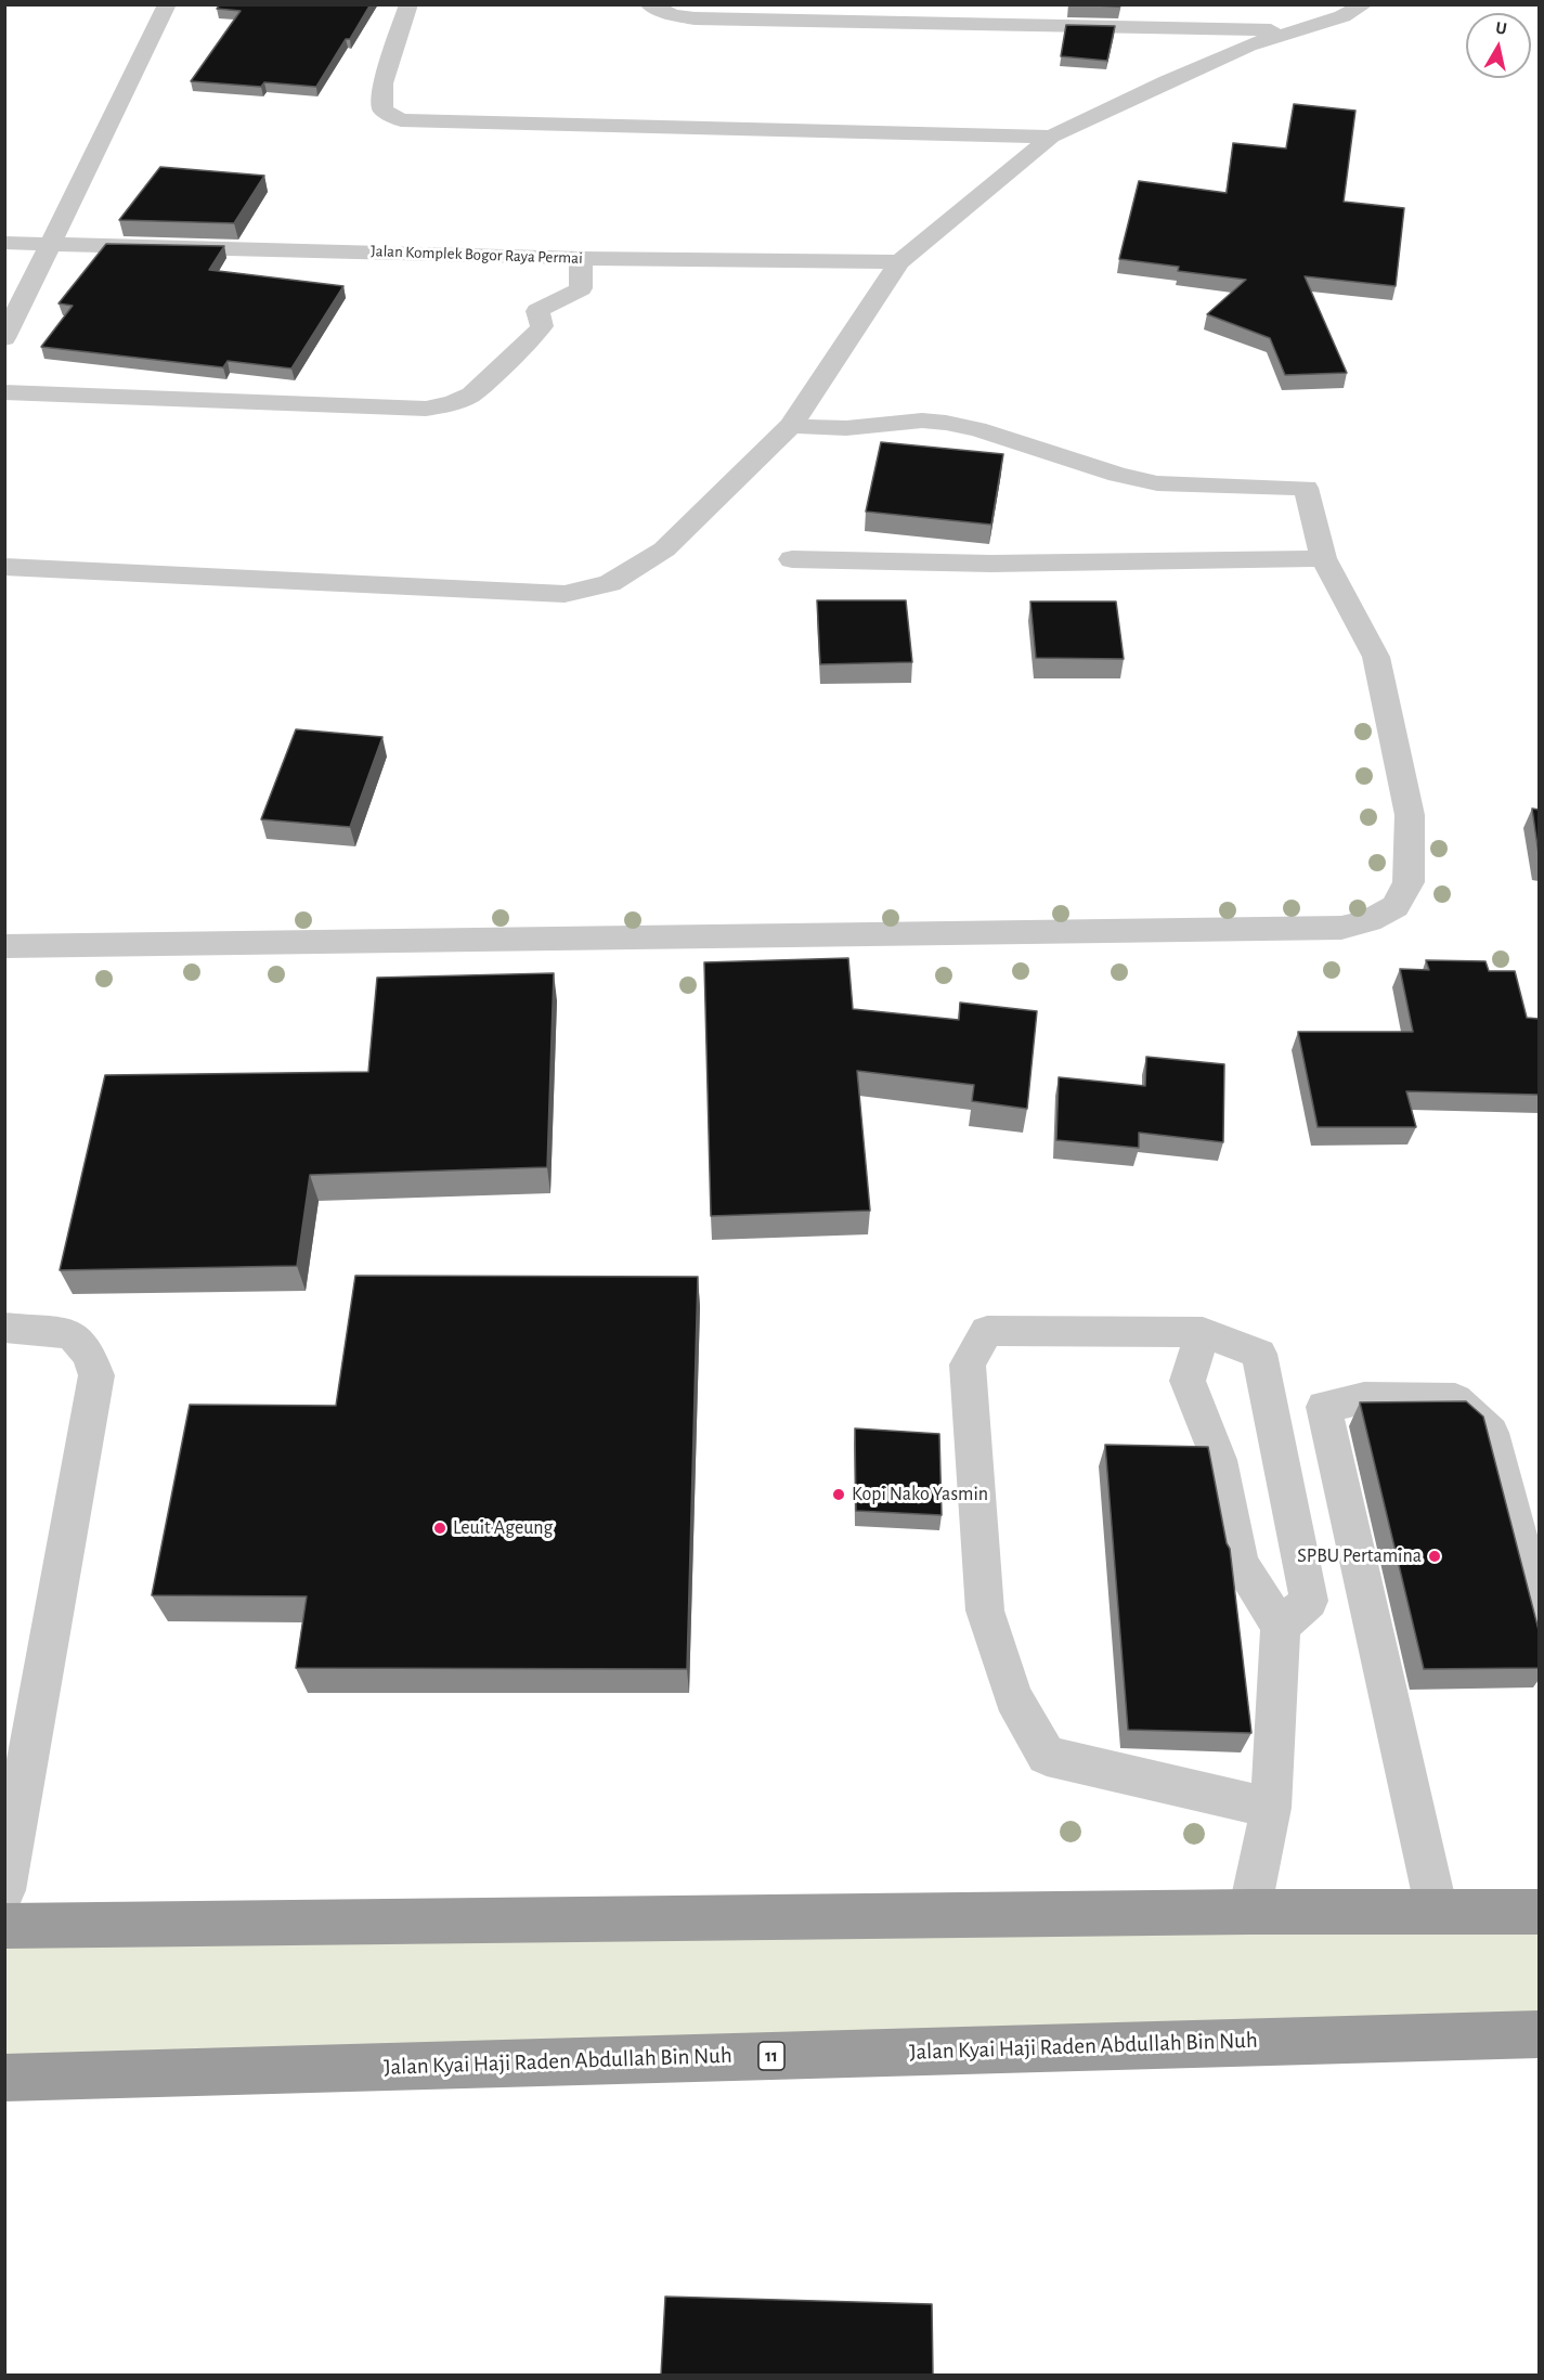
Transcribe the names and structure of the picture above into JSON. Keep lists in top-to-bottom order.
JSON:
{
  "streets": {
    "highway": ["Jalan Kyai Haji Raden Abdullah Bin Nuh", "11"],
    "street": ["Jalan Komplek Bogor Raya Permai"]
  },
  "places": ["Kopi Nako Yasmin", "Leuit Ageung", "SPBU Pertamina"],
  "north": "top"
}
